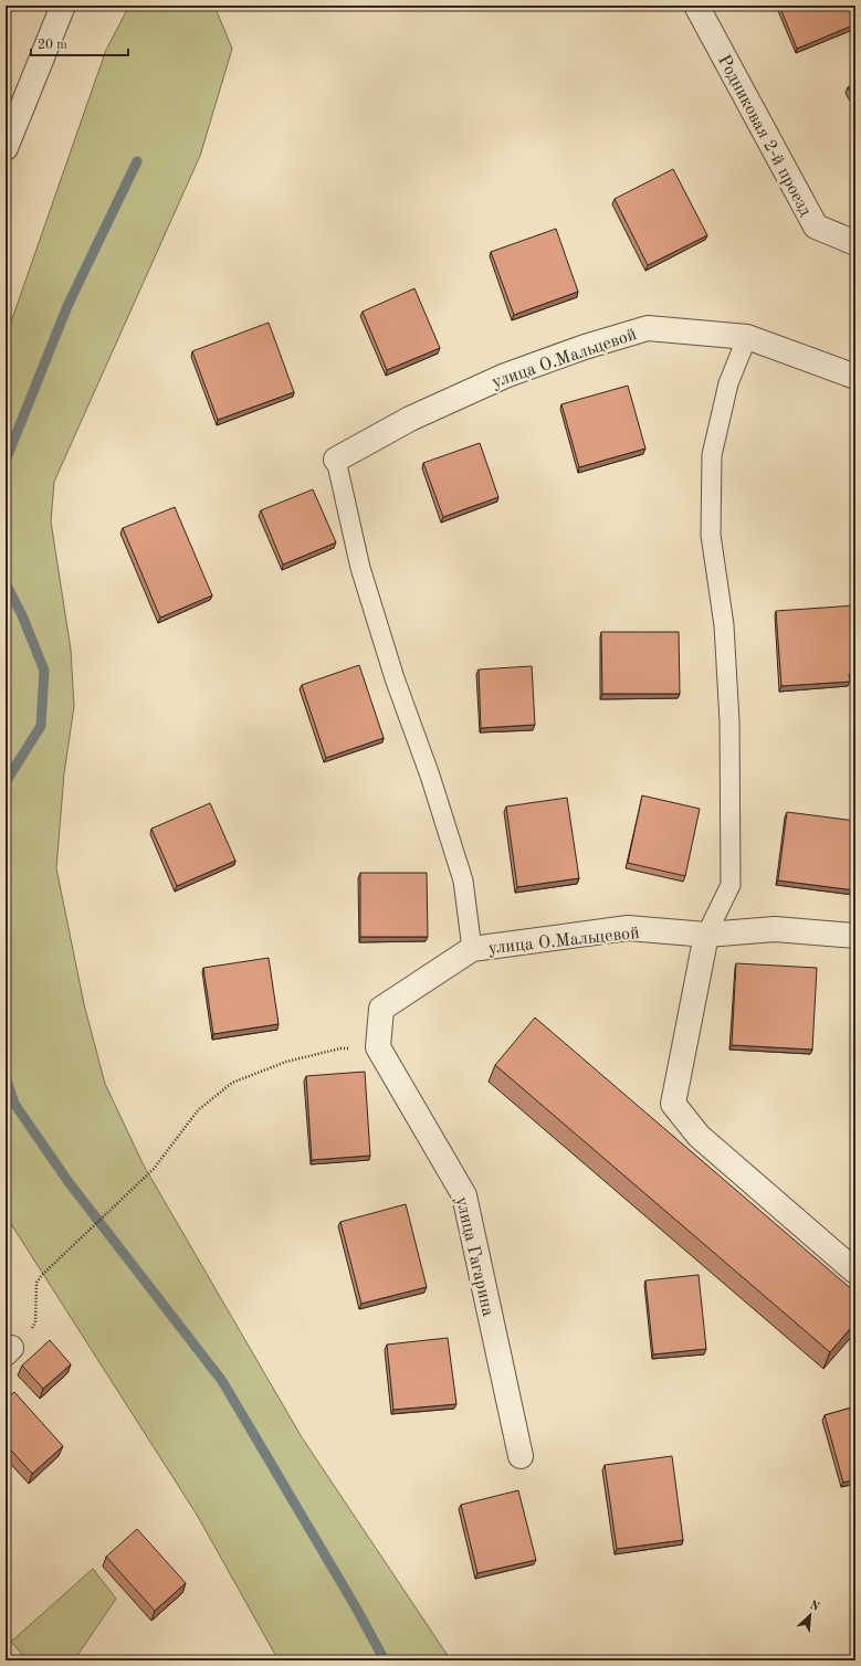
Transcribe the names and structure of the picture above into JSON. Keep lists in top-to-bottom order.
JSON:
{
  "streets": {
    "street": ["Родниковая 2-й проезд", "улица О.Мальцевой", "улица Гагарина"]
  },
  "crossings": [
    ["улица О.Мальцевой", "улица Гагарина"]
  ],
  "scale_bar": "20 m",
  "north": "top right"
}
